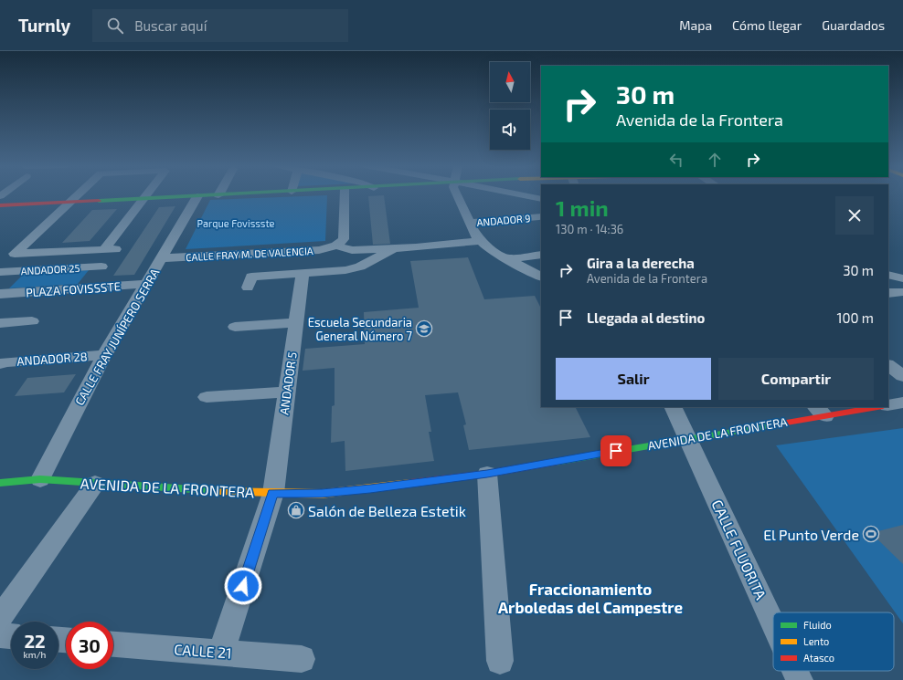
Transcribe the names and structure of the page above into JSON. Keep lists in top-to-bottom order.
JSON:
{
  "streets": {
    "street": [
      "ANDADOR 9",
      "CALLE FRAY M. DE VALENCIA",
      "ANDADOR 25",
      "PLAZA FOVISSSTE",
      "CALLE FRAY JUNÍPERO SERRA",
      "ANDADOR 28",
      "ANDADOR 5",
      "AVENIDA DE LA FRONTERA",
      "CALLE FLUORITA",
      "CALLE 21"
    ]
  },
  "crossings": [
    ["CALLE FRAY M. DE VALENCIA", "CALLE FRAY JUNÍPERO SERRA"],
    ["PLAZA FOVISSSTE", "CALLE FRAY JUNÍPERO SERRA"],
    ["CALLE FRAY JUNÍPERO SERRA", "ANDADOR 28"],
    ["CALLE FRAY JUNÍPERO SERRA", "AVENIDA DE LA FRONTERA"],
    ["ANDADOR 5", "AVENIDA DE LA FRONTERA"],
    ["ANDADOR 5", "CALLE 21"],
    ["AVENIDA DE LA FRONTERA", "CALLE FLUORITA"]
  ],
  "districts": ["Fraccionamiento Arboledas del Campestre"],
  "parks": ["Parque Fovissste"],
  "places": {
    "school or university": ["Escuela Secundaria General Número 7"],
    "shop": ["Salón de Belleza Estetik"],
    "sports": ["El Punto Verde"]
  },
  "legend": ["Fluido", "Lento", "Atasco"],
  "north": "top",
  "page": {
    "header": "Turnly",
    "search": "Buscar aquí",
    "nav": ["Mapa", "Cómo llegar", "Guardados"],
    "turn": ["30 m", "Avenida de la Frontera"],
    "heading": ["1 min", "130 m · 14:36"],
    "list": [
      {
        "name": "Gira a la derecha",
        "note": "Avenida de la Frontera",
        "value": "30 m"
      },
      {
        "name": "Llegada al destino",
        "value": "100 m"
      }
    ],
    "buttons": ["Salir", "Compartir"],
    "speed": "22 km/h",
    "limit": "30"
  }
}
